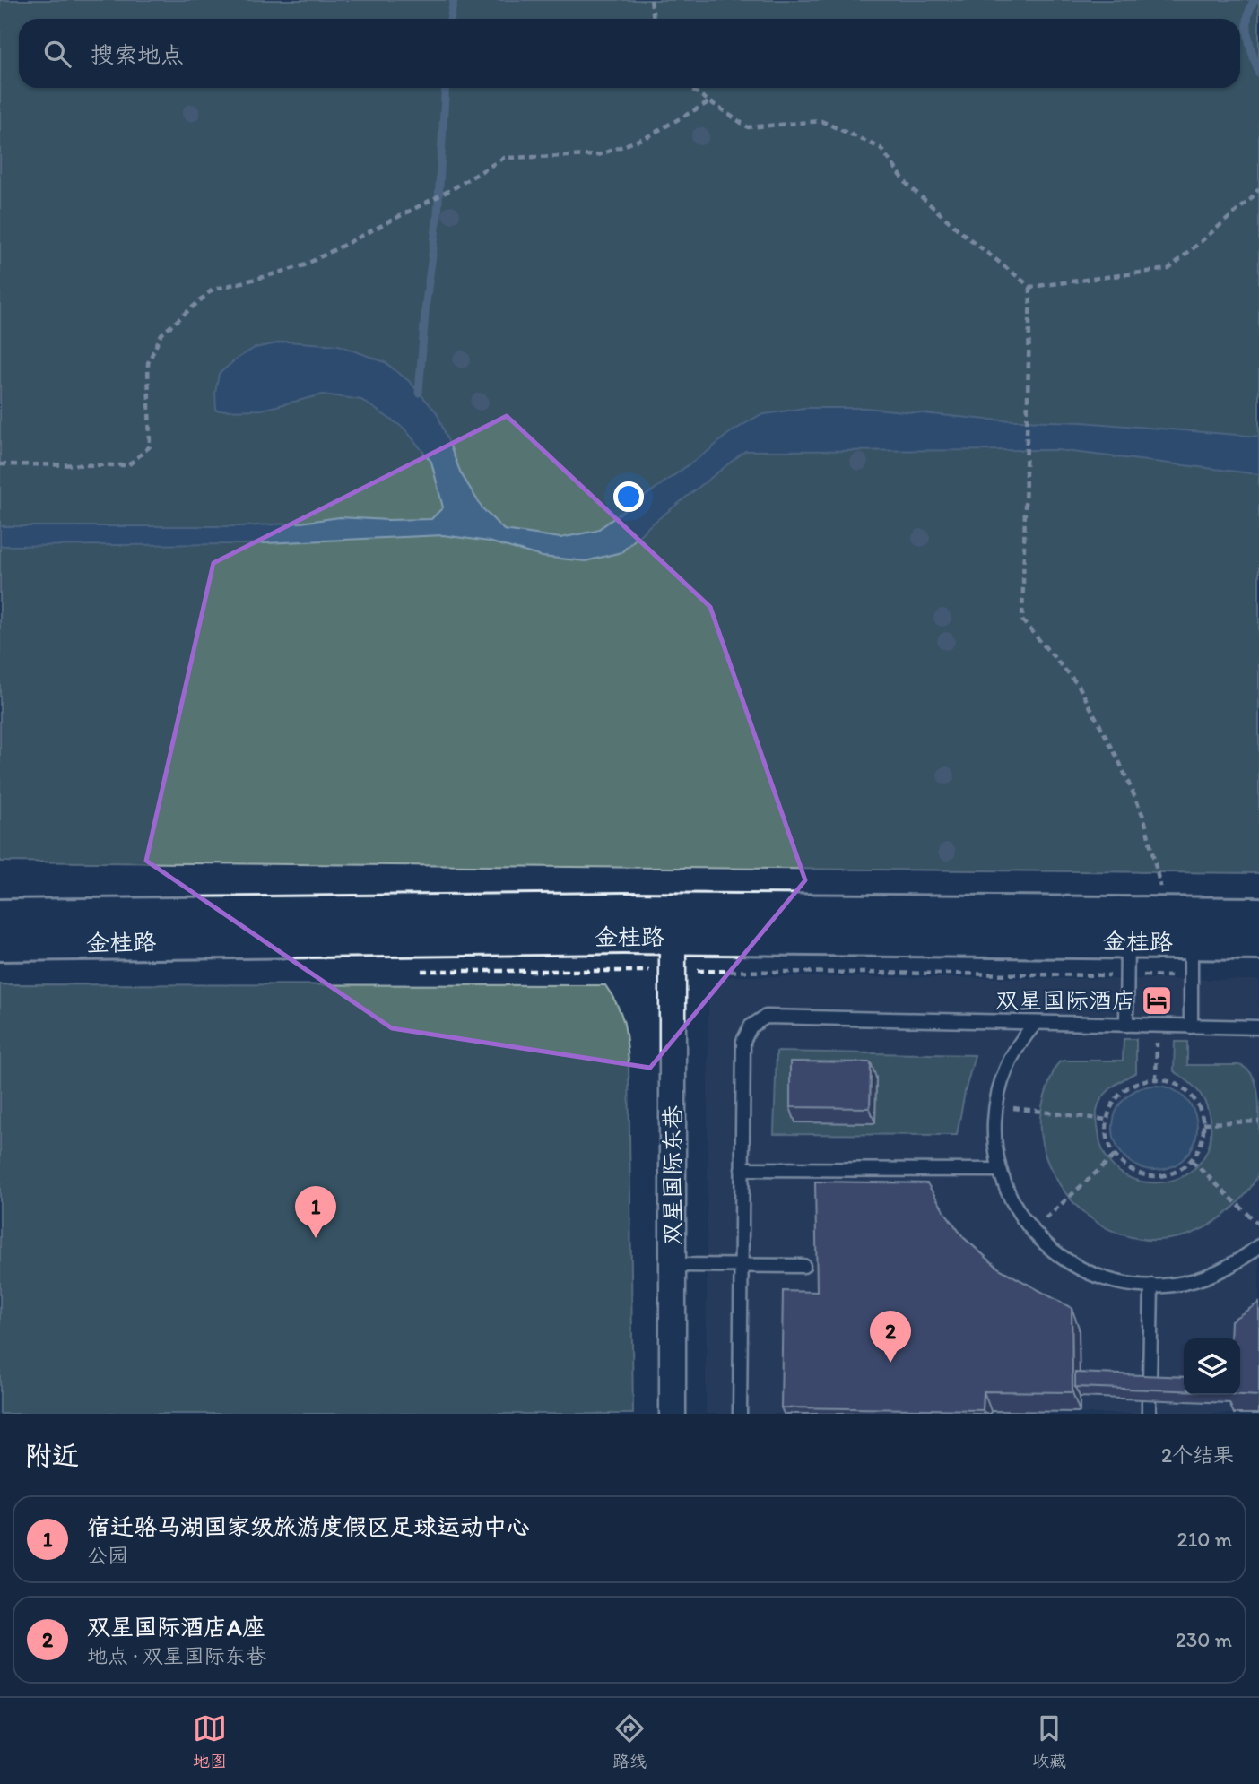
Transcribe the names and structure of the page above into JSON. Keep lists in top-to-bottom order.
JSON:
{
  "streets": {
    "street": ["金桂路", "双星国际东巷"]
  },
  "crossings": [
    ["金桂路", "双星国际东巷"]
  ],
  "places": {
    "hotel": ["双星国际酒店"]
  },
  "page": {
    "search": "搜索地点",
    "pins": ["1", "2"],
    "heading": ["附近", "2个结果"],
    "list": [
      {
        "mark": "1",
        "name": "宿迁骆马湖国家级旅游度假区足球运动中心",
        "note": "公园",
        "value": "210 m"
      },
      {
        "mark": "2",
        "name": "双星国际酒店A座",
        "note": "地点 · 双星国际东巷",
        "value": "230 m"
      }
    ],
    "nav": ["地图", "路线", "收藏"]
  }
}
